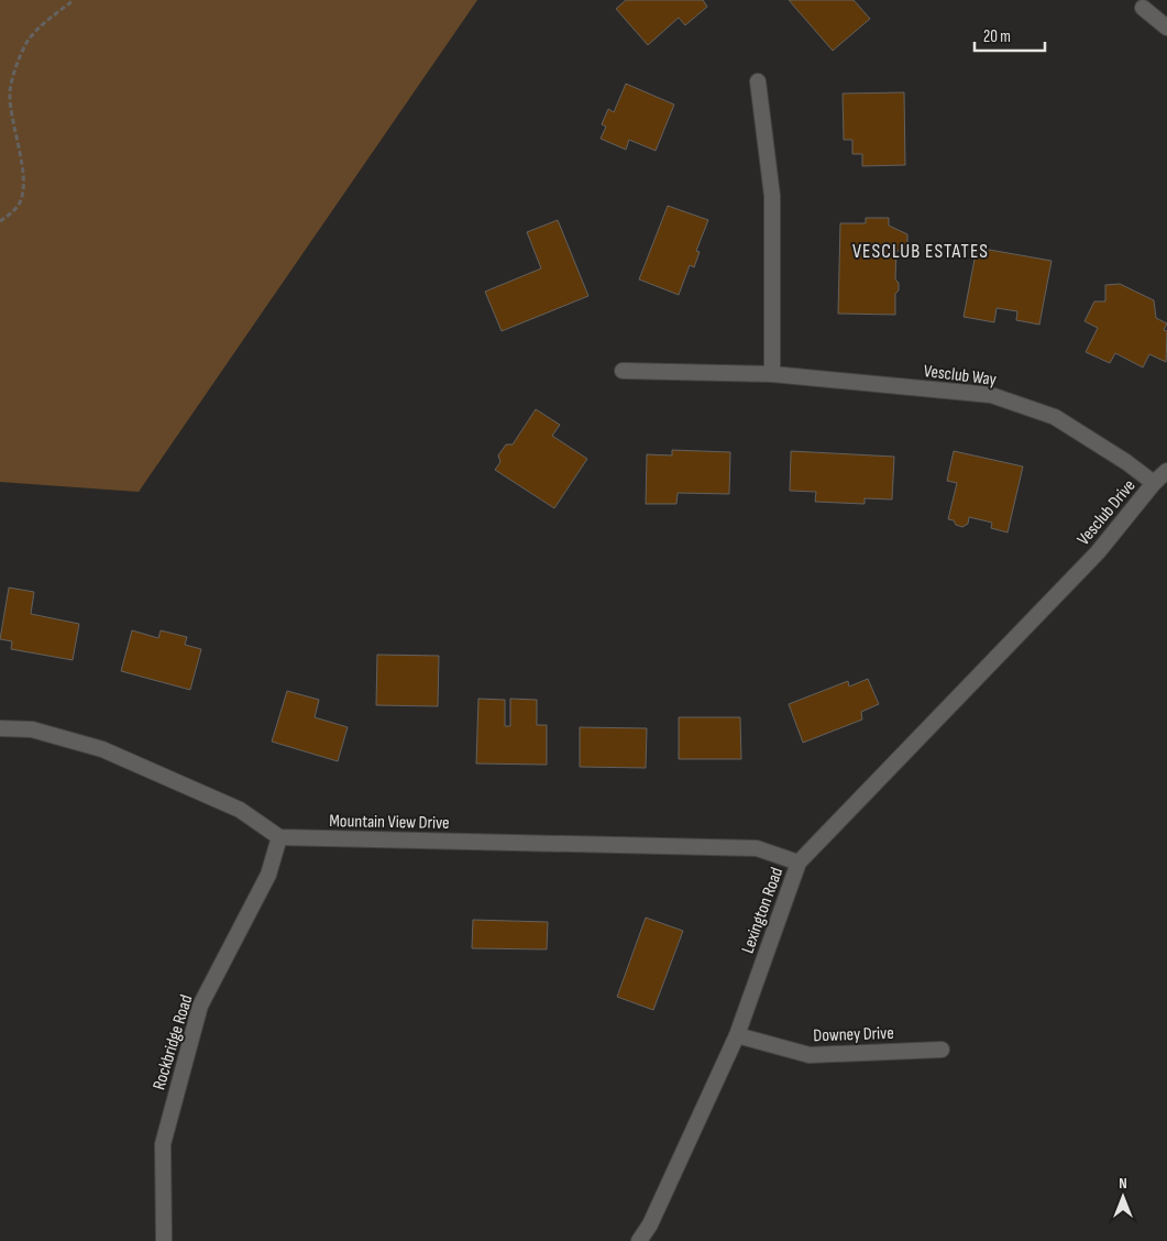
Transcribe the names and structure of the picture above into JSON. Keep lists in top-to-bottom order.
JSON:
{
  "streets": {
    "street": [
      "Vesclub Way",
      "Vesclub Drive",
      "Mountain View Drive",
      "Lexington Road",
      "Downey Drive",
      "Rockbridge Road"
    ]
  },
  "crossings": [
    ["Vesclub Way", "Vesclub Drive"],
    ["Vesclub Drive", "Lexington Road"],
    ["Mountain View Drive", "Lexington Road"],
    ["Mountain View Drive", "Rockbridge Road"],
    ["Lexington Road", "Downey Drive"]
  ],
  "districts": ["VESCLUB ESTATES"],
  "scale_bar": "20 m",
  "north": "top"
}
